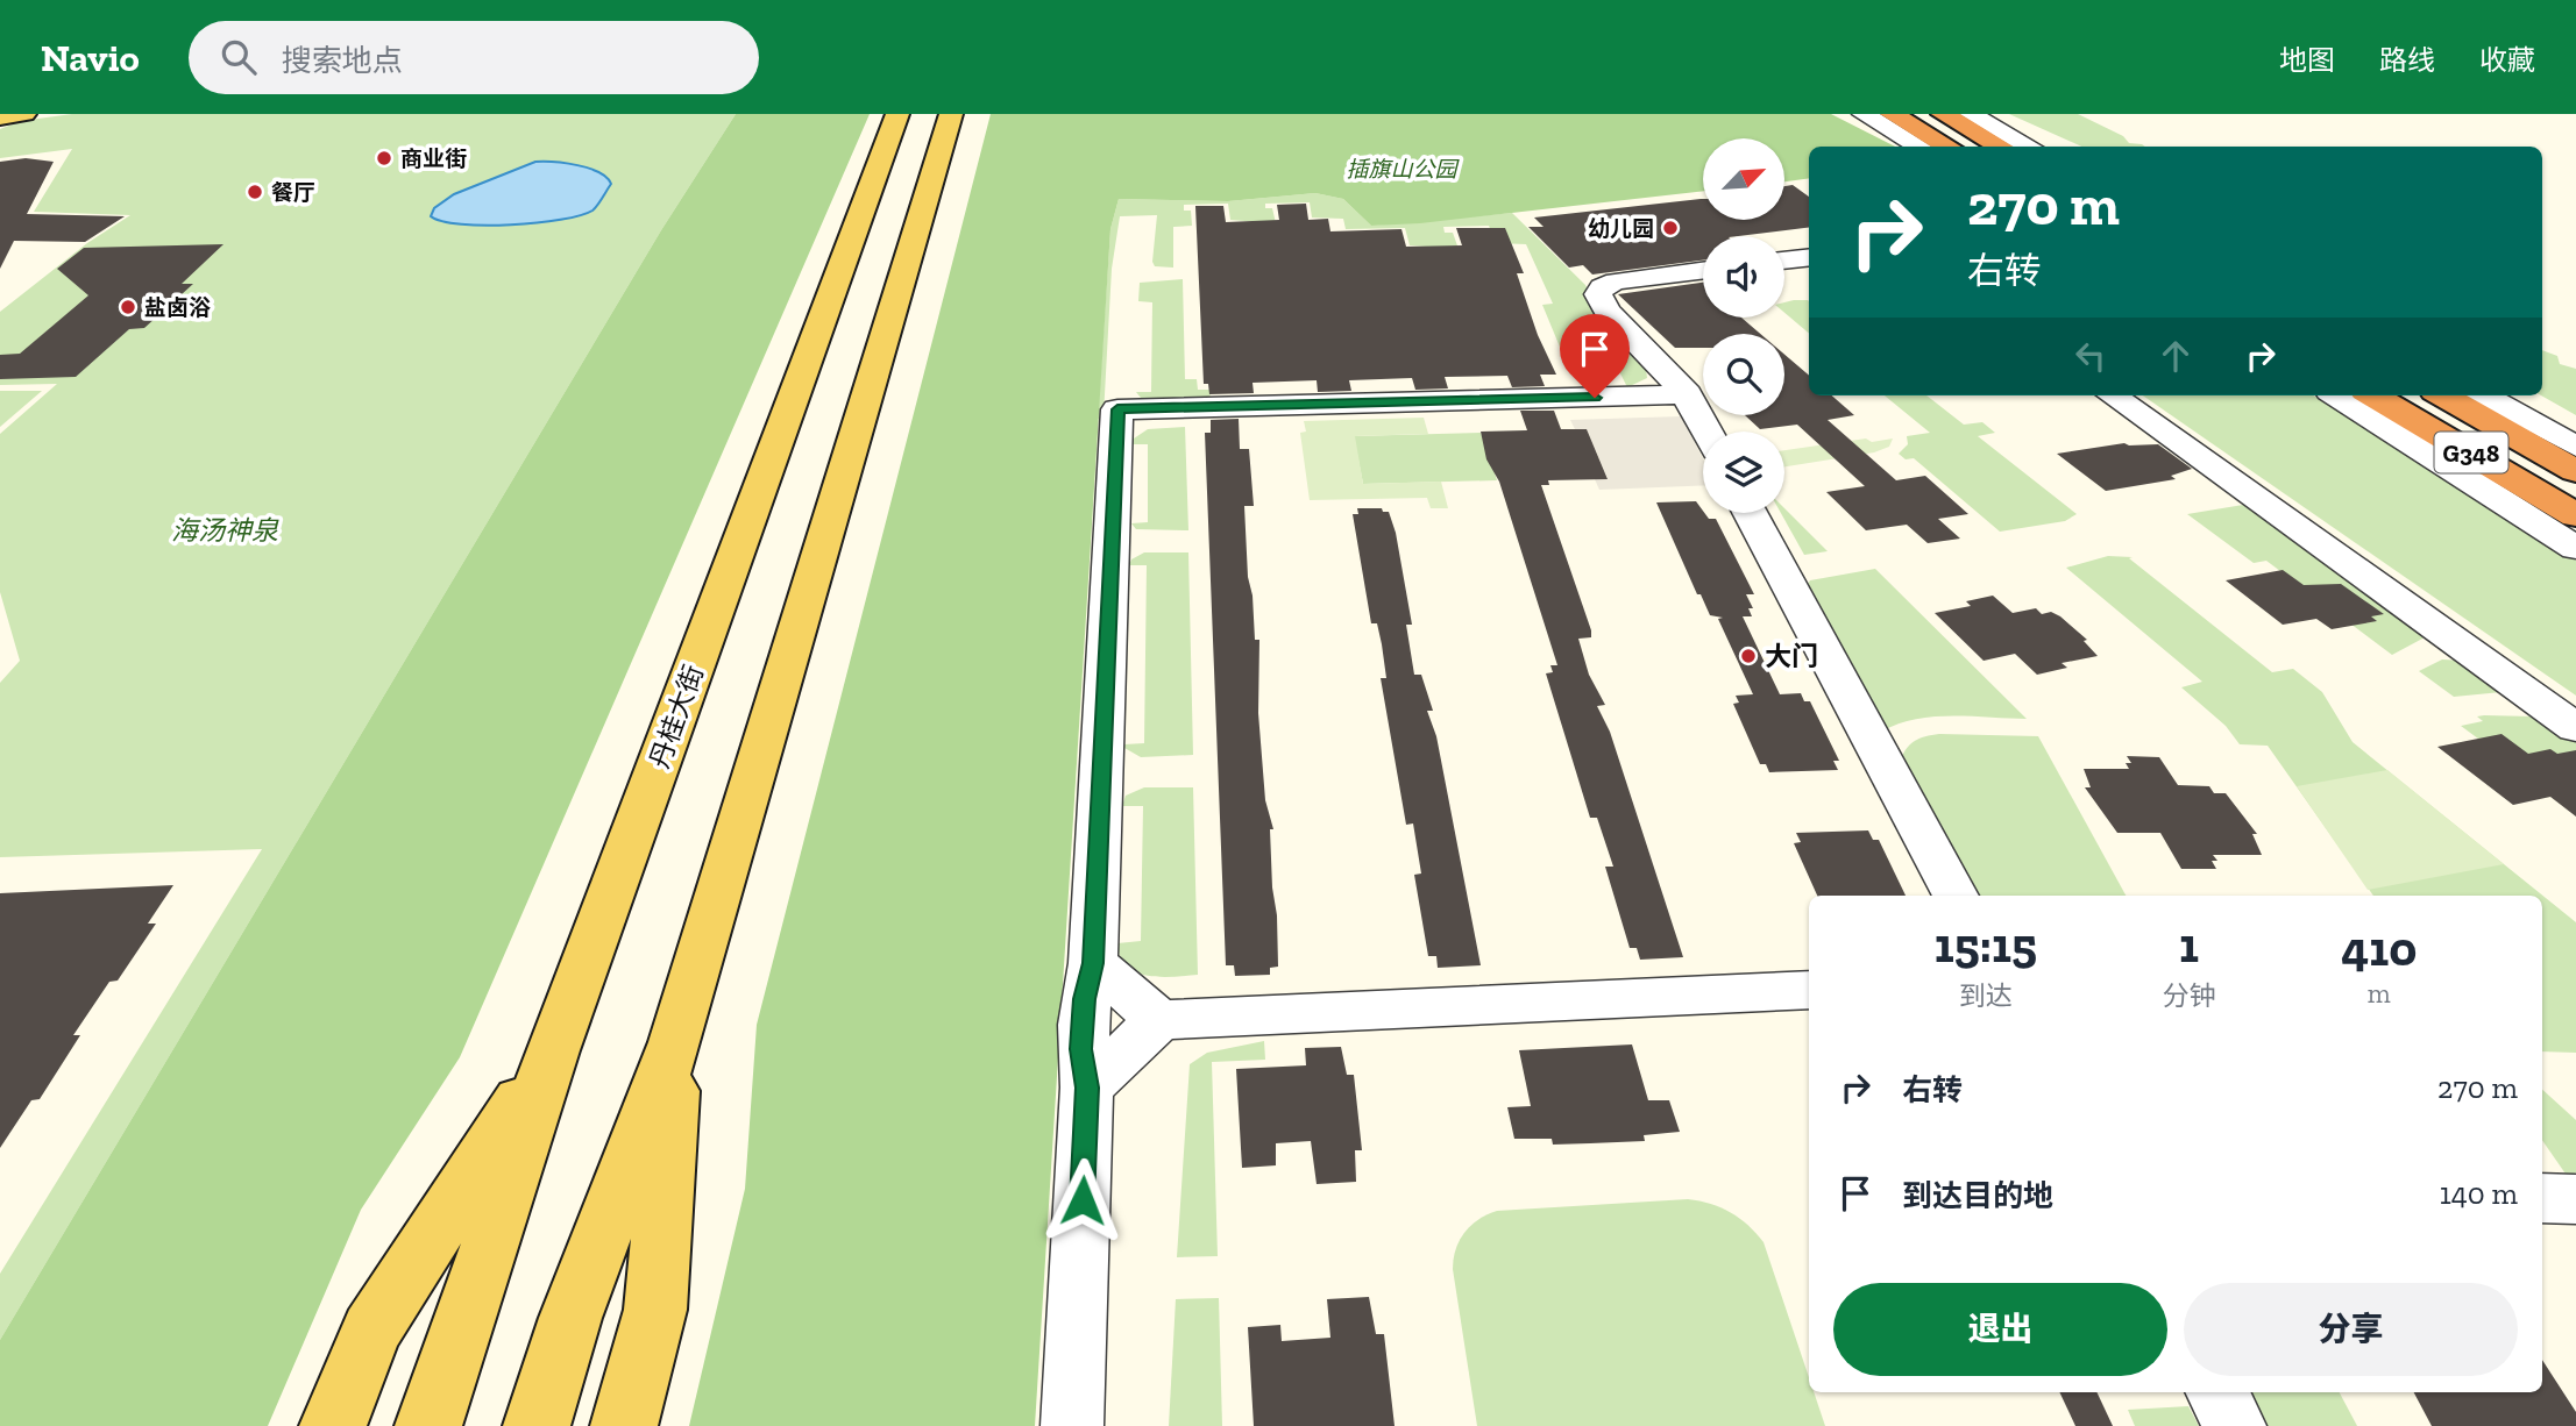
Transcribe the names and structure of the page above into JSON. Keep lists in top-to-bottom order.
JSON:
{
  "streets": {
    "highway": ["G348"],
    "main road": ["丹桂大街"]
  },
  "parks": ["插旗山公园", "海汤神泉"],
  "places": [
    "商业街",
    "餐厅",
    "幼儿园",
    "盐卤浴",
    "大门"
  ],
  "north": "top right",
  "page": {
    "header": "Navio",
    "search": "搜索地点",
    "nav": ["地图", "路线", "收藏"],
    "turn": ["270 m", "右转"],
    "eta": [
      "15:15",
      "到达",
      "1",
      "分钟",
      "410",
      "m"
    ],
    "list": [
      {
        "name": "右转",
        "value": "270 m"
      },
      {
        "name": "到达目的地",
        "value": "140 m"
      }
    ],
    "buttons": ["退出", "分享"]
  }
}
